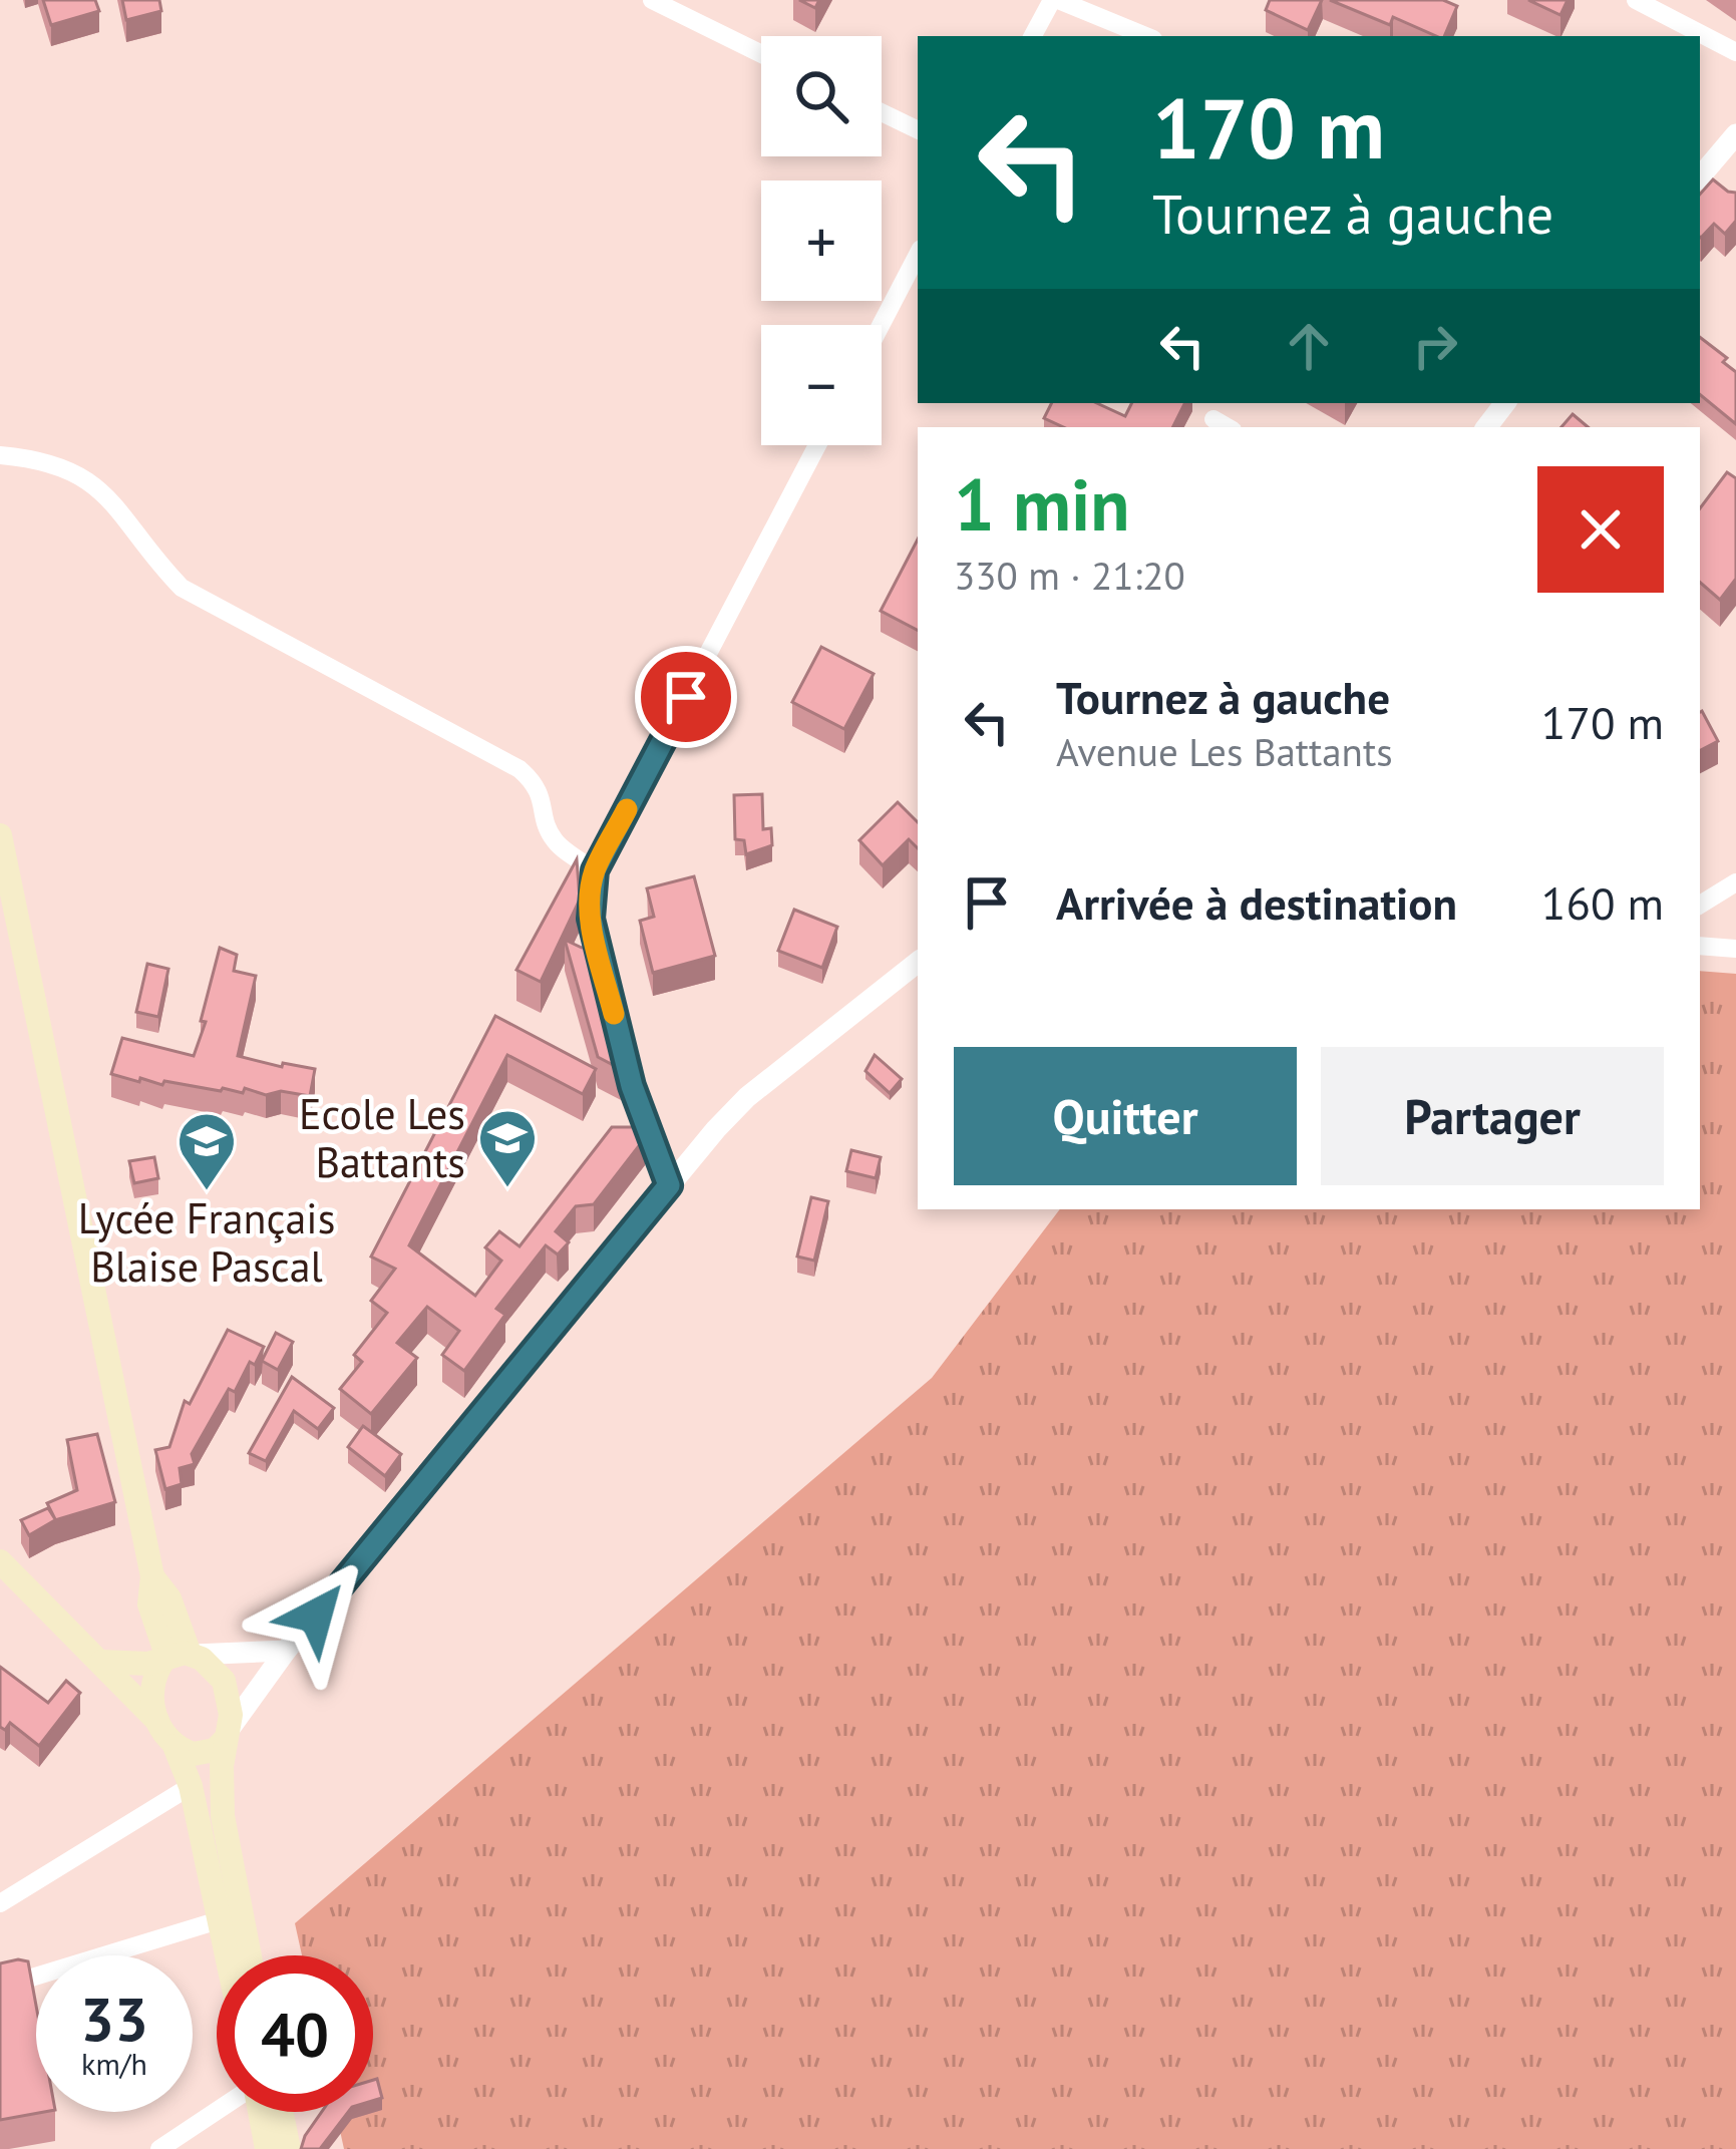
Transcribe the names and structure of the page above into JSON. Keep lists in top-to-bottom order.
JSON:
{
  "places": {
    "school or university": ["Ecole Les Battants", "Lycée Français Blaise Pascal"]
  },
  "page": {
    "map_buttons": ["+", "−"],
    "turn": ["170 m", "Tournez à gauche"],
    "heading": ["1 min", "330 m · 21:20"],
    "list": [
      {
        "name": "Tournez à gauche",
        "note": "Avenue Les Battants",
        "value": "170 m"
      },
      {
        "name": "Arrivée à destination",
        "value": "160 m"
      }
    ],
    "buttons": ["Quitter", "Partager"],
    "speed": "33 km/h",
    "limit": "40"
  }
}
